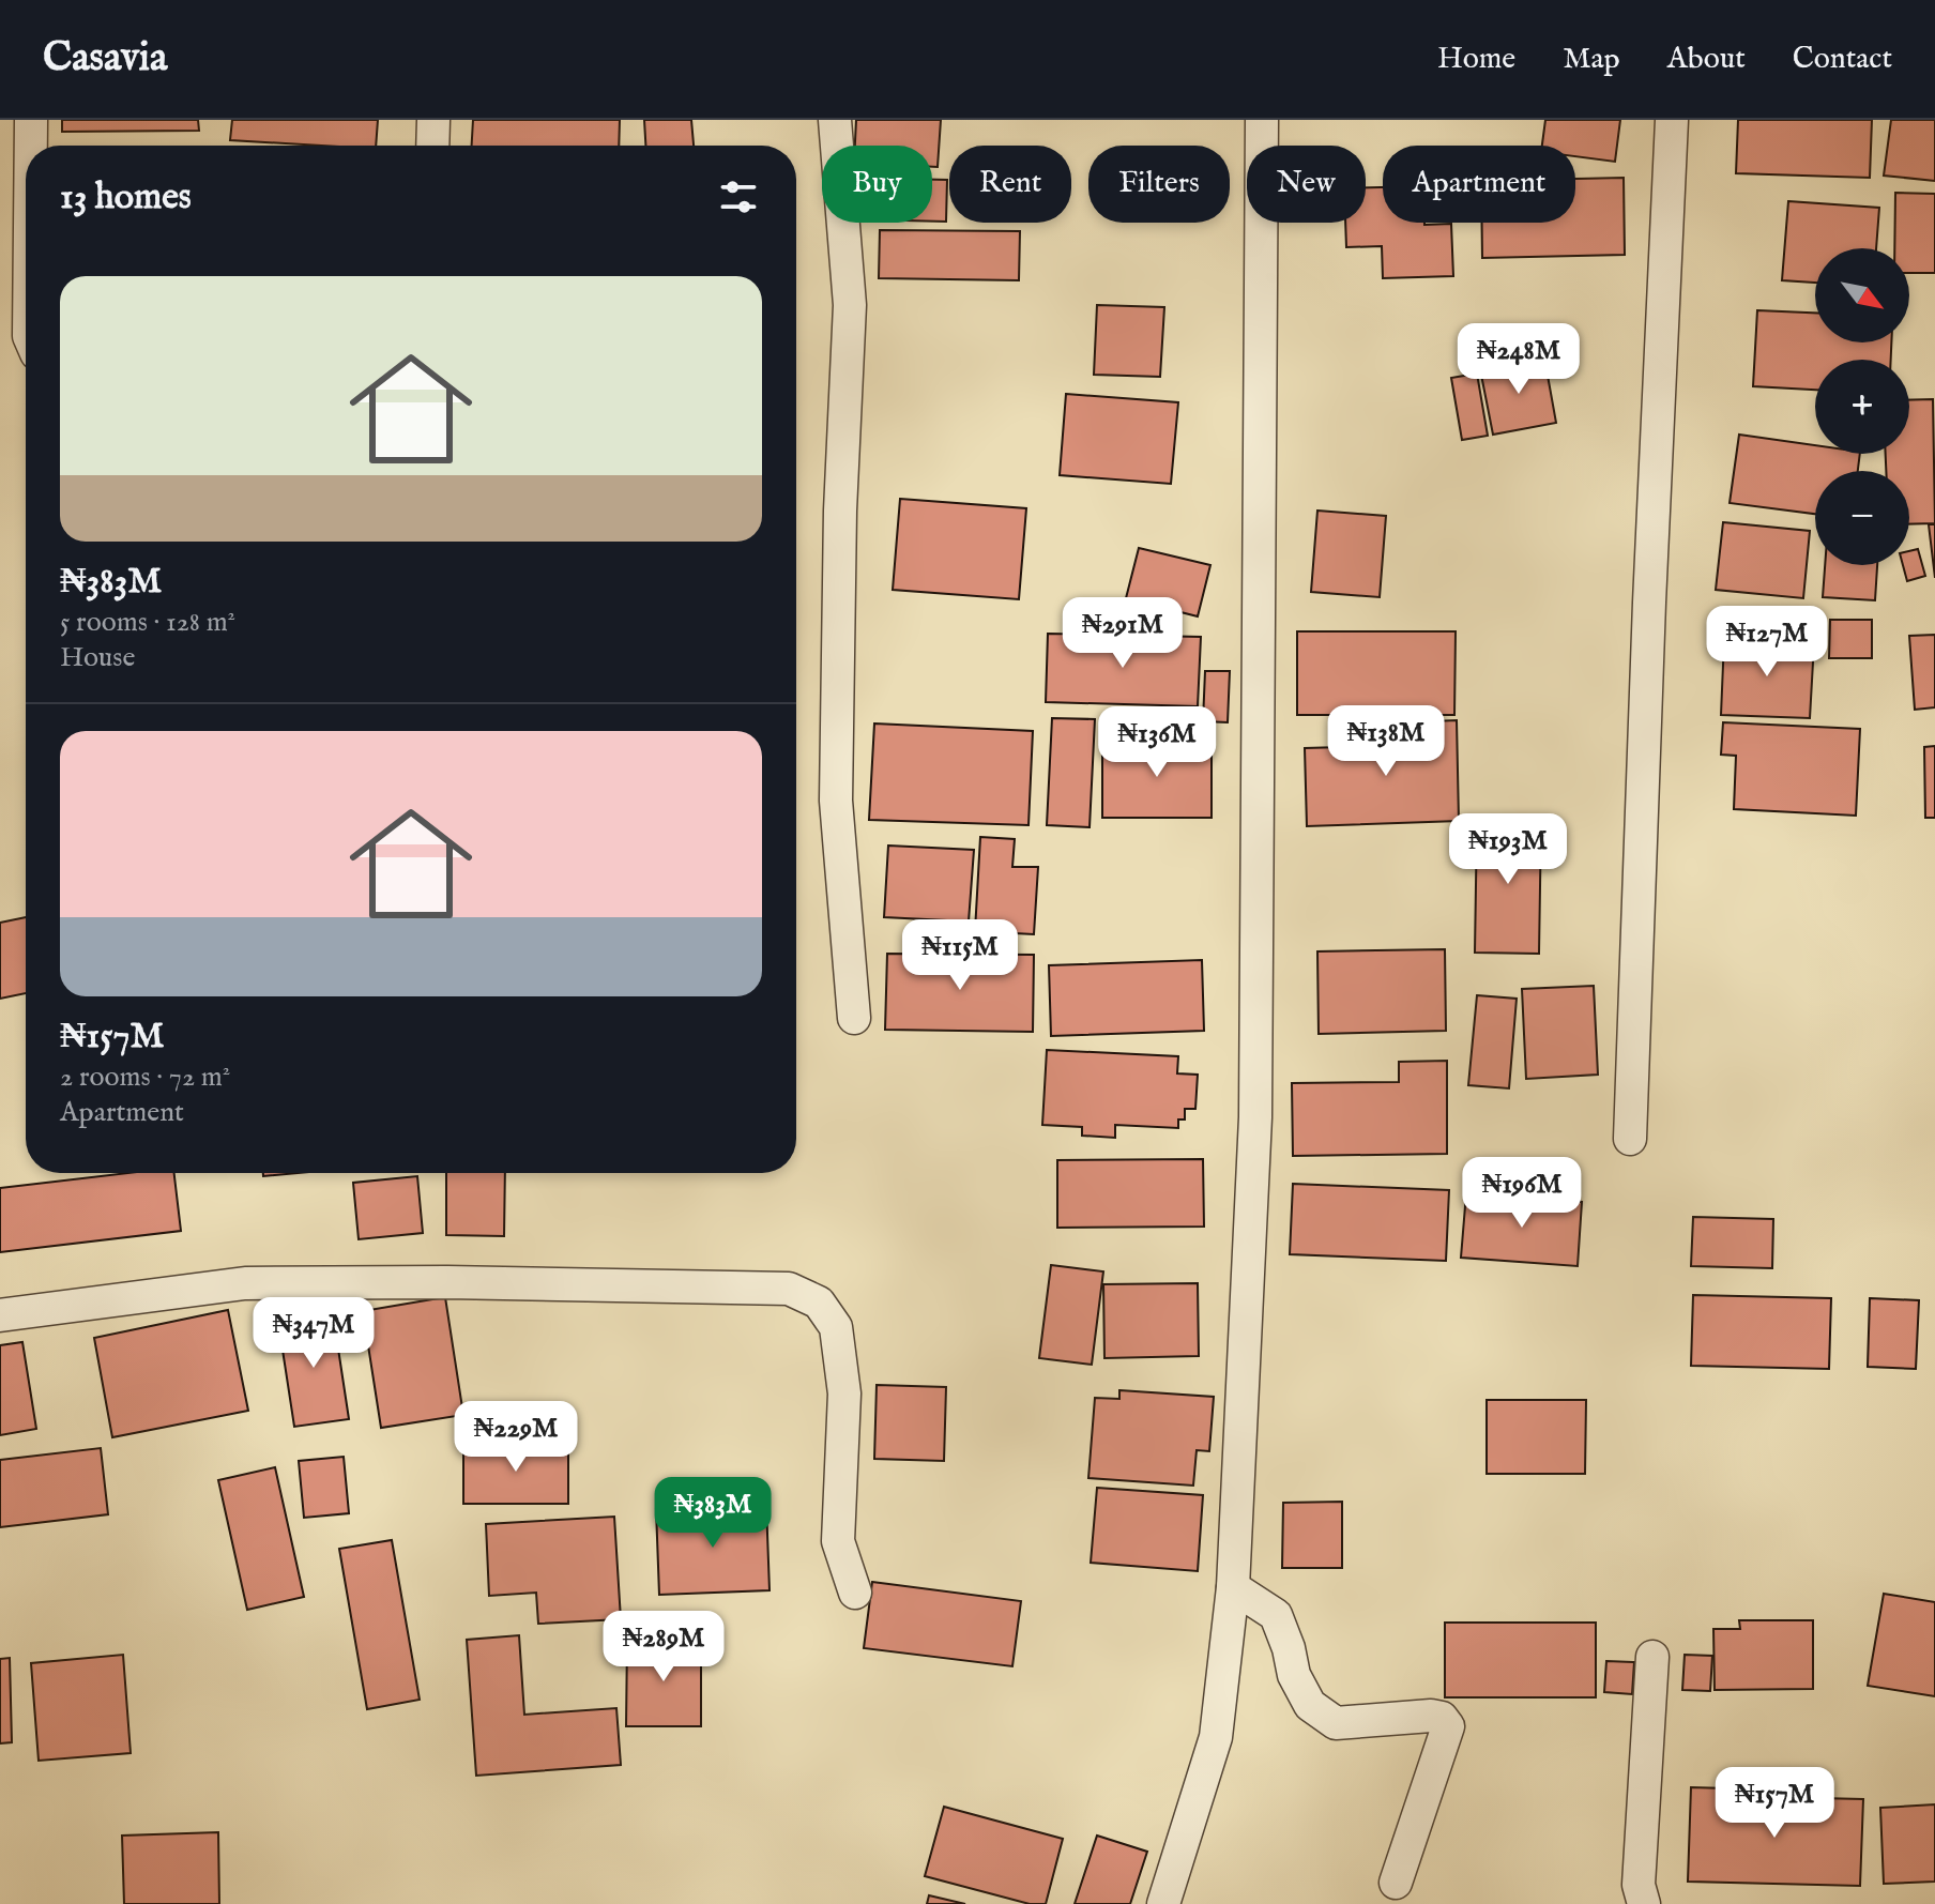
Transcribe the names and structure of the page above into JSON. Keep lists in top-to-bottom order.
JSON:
{
  "north": "bottom right",
  "page": {
    "header": "Casavia",
    "nav": [
      "Home",
      "Map",
      "About",
      "Contact"
    ],
    "chip": [
      "Buy",
      "Rent",
      "Filters",
      "New",
      "Apartment"
    ],
    "heading": "13 homes",
    "map_buttons": ["+", "−"],
    "list": [
      {
        "name": "₦383M",
        "note": "5 rooms · 128 m² · House"
      },
      {
        "name": "₦157M",
        "note": "2 rooms · 72 m² · Apartment"
      }
    ],
    "price": [
      "₦248M",
      "₦291M",
      "₦127M",
      "₦138M",
      "₦136M",
      "₦193M",
      "₦115M",
      "₦196M",
      "₦347M",
      "₦229M",
      "₦383M",
      "₦289M",
      "₦157M"
    ]
  }
}
